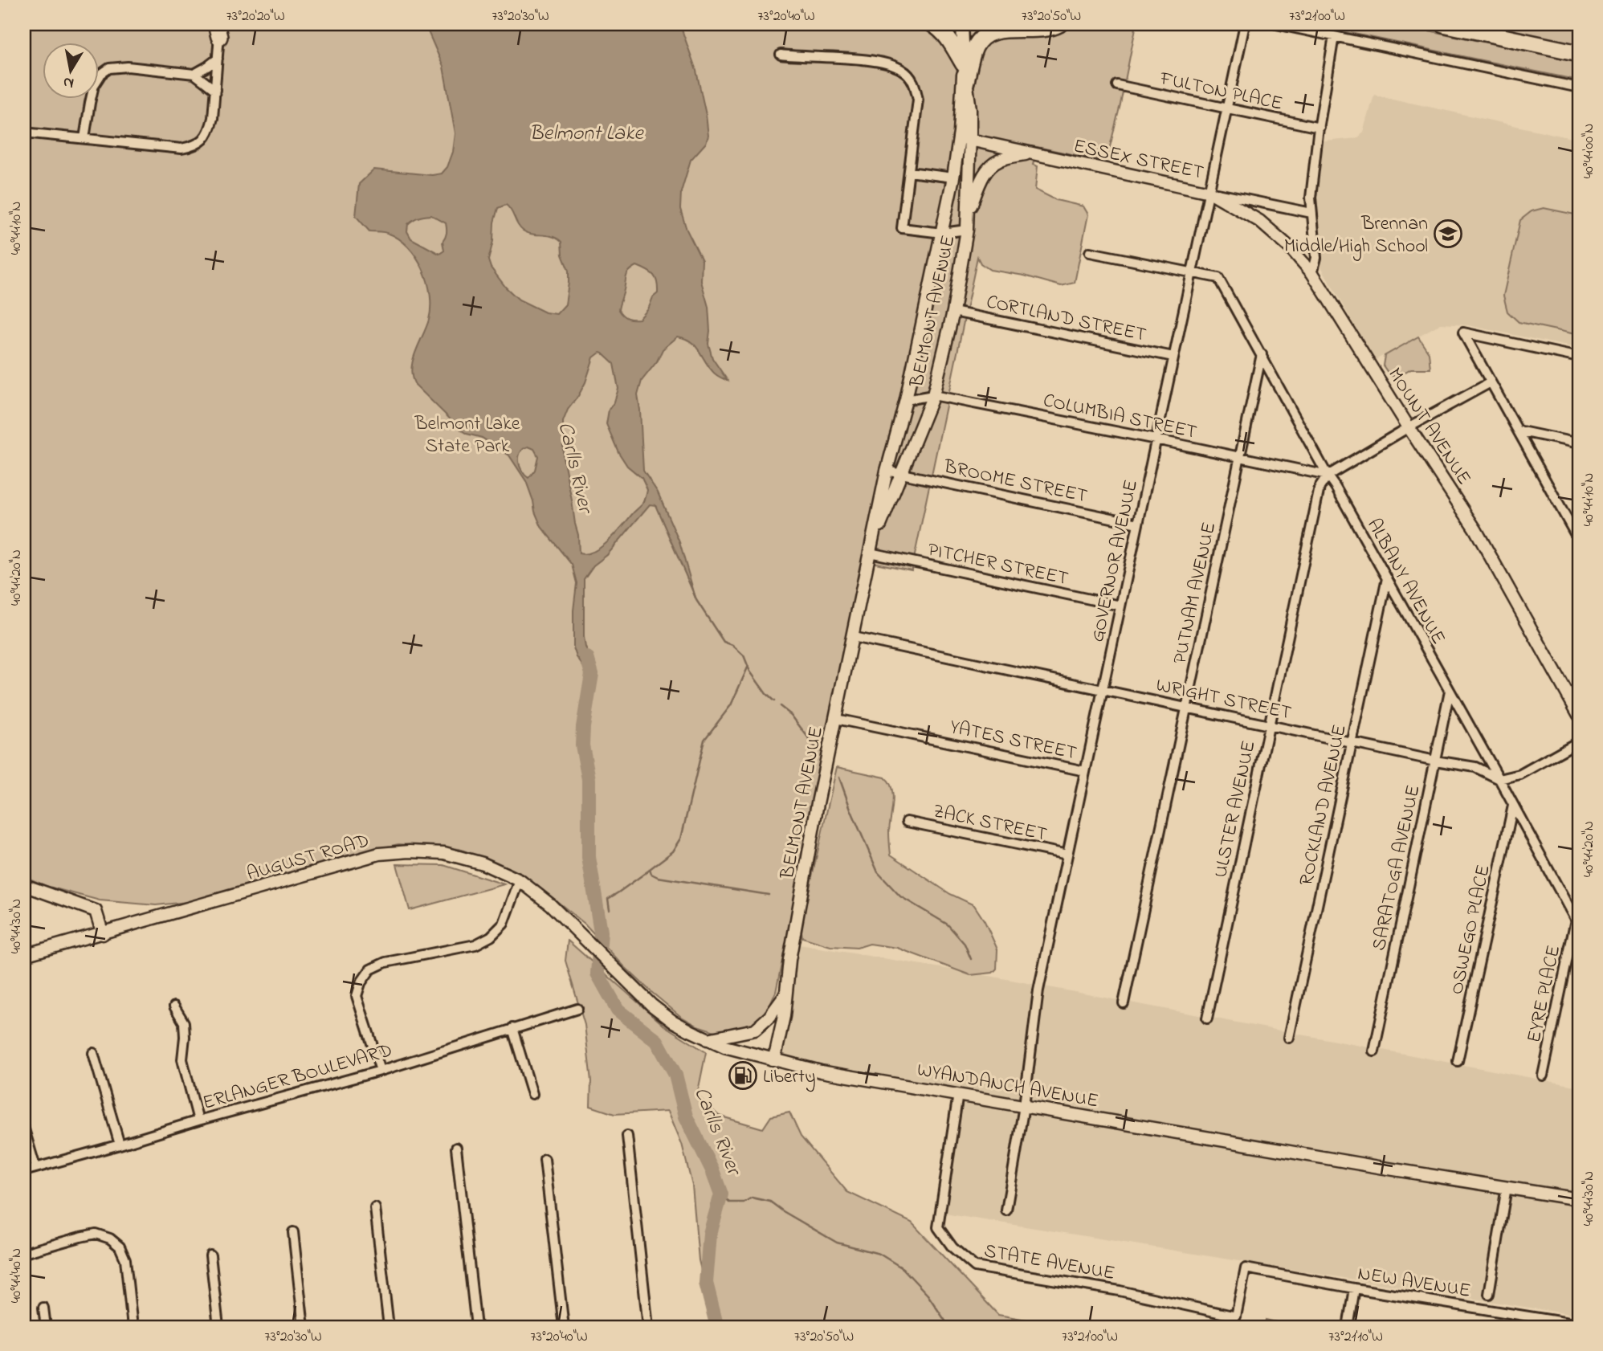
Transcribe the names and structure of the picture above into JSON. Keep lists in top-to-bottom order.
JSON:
{
  "streets": {
    "street": [
      "FULTON PLACE",
      "ESSEX STREET",
      "BELMONT AVENUE",
      "CORTLAND STREET",
      "COLUMBIA STREET",
      "MOUNT AVENUE",
      "BROOME STREET",
      "GOVERNOR AVENUE",
      "PITCHER STREET",
      "ALBANY AVENUE",
      "PUTNAM AVENUE",
      "WRIGHT STREET",
      "YATES STREET",
      "ROCKLAND AVENUE",
      "ULSTER AVENUE",
      "ZACK STREET",
      "AUGUST ROAD",
      "SARATOGA AVENUE",
      "OSWEGO PLACE",
      "EYRE PLACE",
      "ERLANGER BOULEVARD",
      "WYANDANCH AVENUE",
      "STATE AVENUE",
      "NEW AVENUE"
    ]
  },
  "crossings": [
    ["FULTON PLACE", "GOVERNOR AVENUE"],
    ["ESSEX STREET", "BELMONT AVENUE"],
    ["ESSEX STREET", "MOUNT AVENUE"],
    ["ESSEX STREET", "GOVERNOR AVENUE"],
    ["BELMONT AVENUE", "CORTLAND STREET"],
    ["BELMONT AVENUE", "COLUMBIA STREET"],
    ["BELMONT AVENUE", "BROOME STREET"],
    ["BELMONT AVENUE", "PITCHER STREET"],
    ["BELMONT AVENUE", "WRIGHT STREET"],
    ["BELMONT AVENUE", "YATES STREET"],
    ["BELMONT AVENUE", "WYANDANCH AVENUE"],
    ["CORTLAND STREET", "GOVERNOR AVENUE"],
    ["COLUMBIA STREET", "GOVERNOR AVENUE"],
    ["COLUMBIA STREET", "ALBANY AVENUE"],
    ["COLUMBIA STREET", "PUTNAM AVENUE"],
    ["COLUMBIA STREET", "ULSTER AVENUE"],
    ["MOUNT AVENUE", "GOVERNOR AVENUE"],
    ["BROOME STREET", "GOVERNOR AVENUE"],
    ["GOVERNOR AVENUE", "PITCHER STREET"],
    ["GOVERNOR AVENUE", "ALBANY AVENUE"],
    ["GOVERNOR AVENUE", "WRIGHT STREET"],
    ["GOVERNOR AVENUE", "YATES STREET"],
    ["GOVERNOR AVENUE", "ZACK STREET"],
    ["GOVERNOR AVENUE", "WYANDANCH AVENUE"],
    ["ALBANY AVENUE", "PUTNAM AVENUE"],
    ["ALBANY AVENUE", "WRIGHT STREET"],
    ["ALBANY AVENUE", "ROCKLAND AVENUE"],
    ["ALBANY AVENUE", "ULSTER AVENUE"],
    ["ALBANY AVENUE", "SARATOGA AVENUE"],
    ["ALBANY AVENUE", "OSWEGO PLACE"],
    ["ALBANY AVENUE", "EYRE PLACE"],
    ["PUTNAM AVENUE", "WRIGHT STREET"],
    ["WRIGHT STREET", "ROCKLAND AVENUE"],
    ["WRIGHT STREET", "ULSTER AVENUE"],
    ["WRIGHT STREET", "SARATOGA AVENUE"],
    ["AUGUST ROAD", "WYANDANCH AVENUE"],
    ["WYANDANCH AVENUE", "STATE AVENUE"],
    ["STATE AVENUE", "NEW AVENUE"]
  ],
  "water": ["Belmont Lake", "Carlls River"],
  "parks": ["Belmont Lake State Park"],
  "places": {
    "school or university": ["Brennan Middle/High School"],
    "fuel station": ["Liberty"]
  },
  "north": "bottom",
  "coordinates": [
    "73°20'20\"W",
    "73°20'30\"W",
    "73°20'40\"W",
    "73°20'50\"W",
    "73°21'00\"W",
    "40°44'00\"N",
    "40°44'10\"N",
    "40°44'20\"N",
    "40°44'30\"N",
    "40°44'40\"N",
    "73°21'10\"W"
  ]
}
